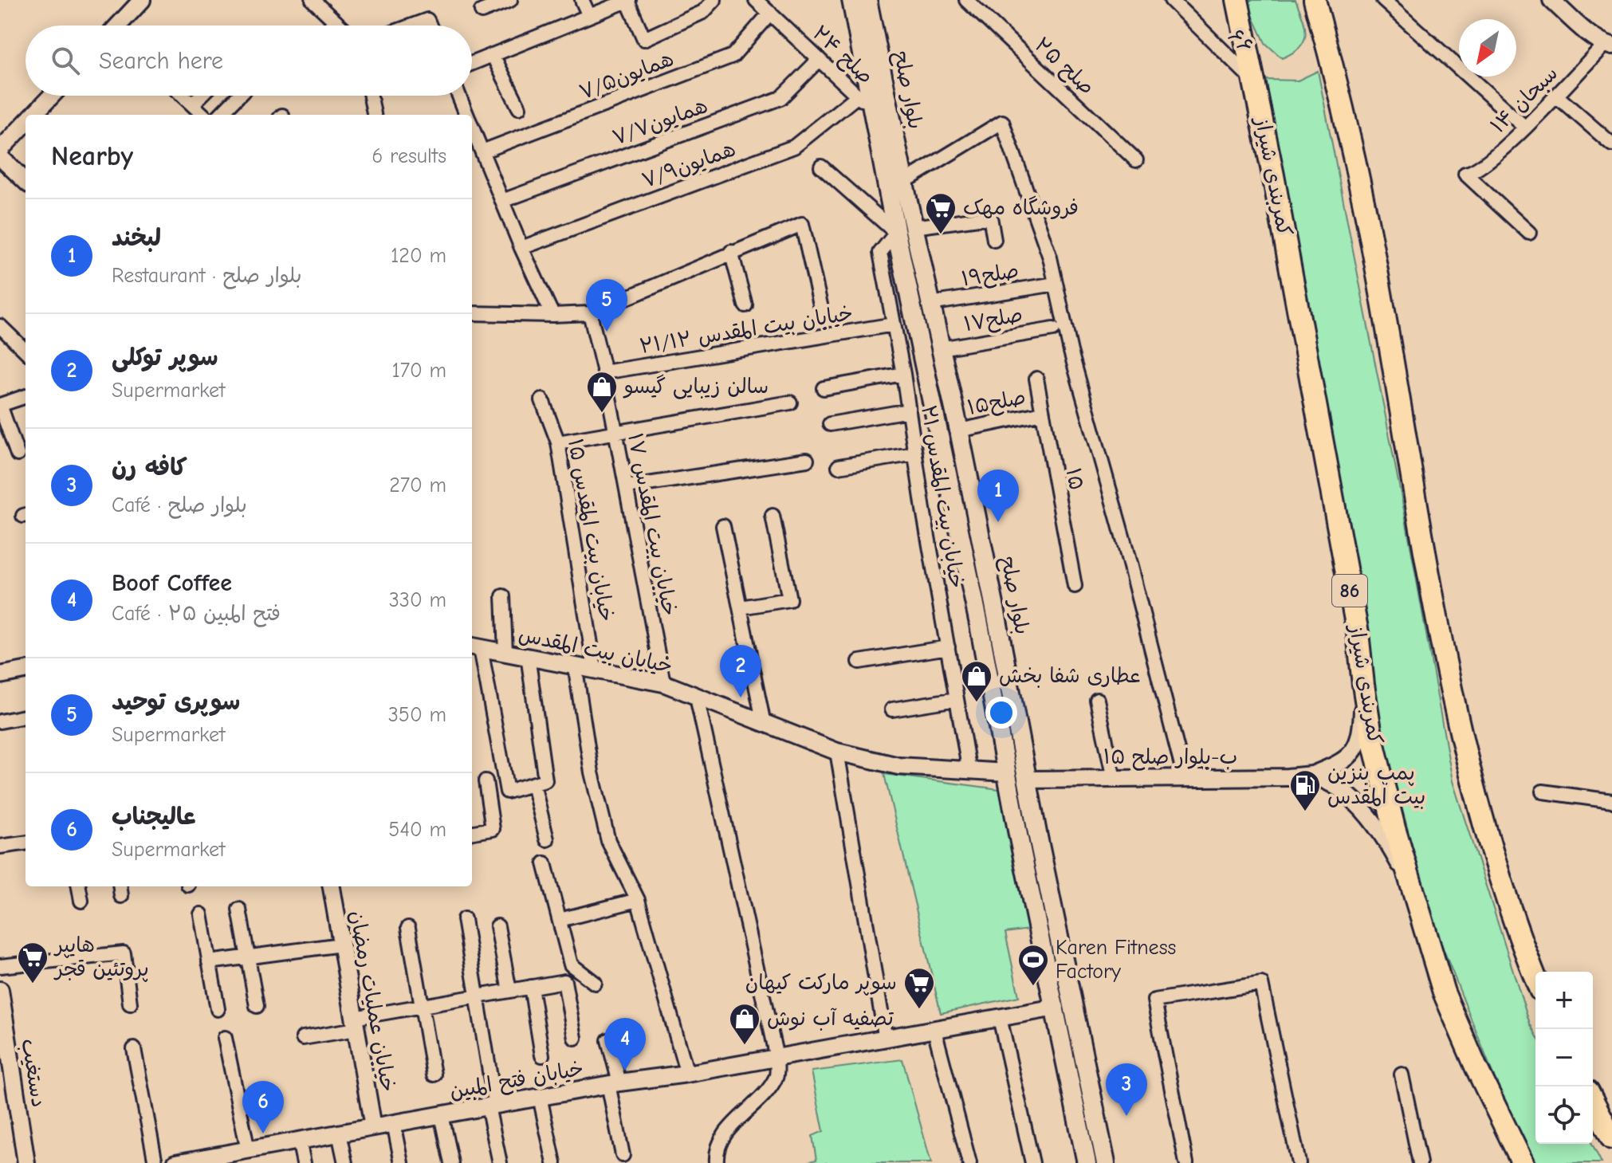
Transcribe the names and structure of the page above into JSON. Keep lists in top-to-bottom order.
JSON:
{
  "streets": {
    "highway": ["کمربندی شیراز", "86"],
    "main road": ["بلوار صلح"],
    "street": [
      "۶۶",
      "صلح ۲۴",
      "صلح ۲۵",
      "همایون۷/۵",
      "سبحان ۱۴",
      "همایون۷/۷",
      "همایون۷/۹",
      "صلح۱۹",
      "صلح۱۷",
      "خیابان بیت المقدس ۲۱/۱۲",
      "صلح۱۵",
      "۱۵",
      "خیابان بیت المقدس ۲۱",
      "خیابان بیت المقدس ۱۷",
      "خیابان بیت المقدس ۱۵",
      "خیابان بیت المقدس",
      "۱۵ ب-بلوار صلح",
      "خیابان عملیات رمضان",
      "دستغیب",
      "خیابان فتح المبین"
    ]
  },
  "crossings": [
    ["۶۶", "کمربندی شیراز"],
    ["صلح ۲۴", "همایون۷/۵"],
    ["صلح ۲۴", "بلوار صلح"],
    ["صلح ۲۴", "همایون۷/۷"],
    ["صلح ۲۴", "همایون۷/۹"],
    ["بلوار صلح", "صلح۱۹"],
    ["بلوار صلح", "صلح۱۷"],
    ["بلوار صلح", "صلح۱۵"],
    ["بلوار صلح", "خیابان بیت المقدس ۲۱"],
    ["بلوار صلح", "خیابان بیت المقدس"],
    ["بلوار صلح", "۱۵ ب-بلوار صلح"],
    ["بلوار صلح", "خیابان فتح المبین"],
    ["خیابان بیت المقدس ۲۱/۱۲", "خیابان بیت المقدس ۲۱"],
    ["خیابان بیت المقدس ۲۱/۱۲", "خیابان بیت المقدس ۱۷"],
    ["صلح۱۵", "۱۵"],
    ["خیابان بیت المقدس ۲۱", "خیابان بیت المقدس"],
    ["خیابان بیت المقدس ۱۷", "خیابان بیت المقدس"],
    ["خیابان بیت المقدس ۱۵", "خیابان بیت المقدس"],
    ["خیابان عملیات رمضان", "خیابان فتح المبین"]
  ],
  "places": {
    "supermarket": ["فروشگاه مهک", "هایپر پروتئین قجر", "سوپر مارکت کیهان"],
    "shop": ["سالن زیبایی گیسو", "عطاری شفا بخش", "تصفیه آب نوش"],
    "fuel station": ["پمپ بنزین بیت المقدس"],
    "sports": ["Karen Fitness Factory"]
  },
  "north": "bottom left",
  "page": {
    "search": "Search here",
    "heading": ["Nearby", "6 results"],
    "list": [
      {
        "mark": "1",
        "name": "لبخند",
        "note": "Restaurant · بلوار صلح",
        "value": "120 m"
      },
      {
        "mark": "2",
        "name": "سوپر توکلی",
        "note": "Supermarket",
        "value": "170 m"
      },
      {
        "mark": "3",
        "name": "کافه رن",
        "note": "Café · بلوار صلح",
        "value": "270 m"
      },
      {
        "mark": "4",
        "name": "Boof Coffee",
        "note": "Café · فتح المبین ۲۵",
        "value": "330 m"
      },
      {
        "mark": "5",
        "name": "سوپری توحید",
        "note": "Supermarket",
        "value": "350 m"
      },
      {
        "mark": "6",
        "name": "عالیجناب",
        "note": "Supermarket",
        "value": "540 m"
      }
    ],
    "pins": [
      "5",
      "1",
      "2",
      "4",
      "3",
      "6"
    ],
    "map_buttons": ["+", "−"]
  }
}
